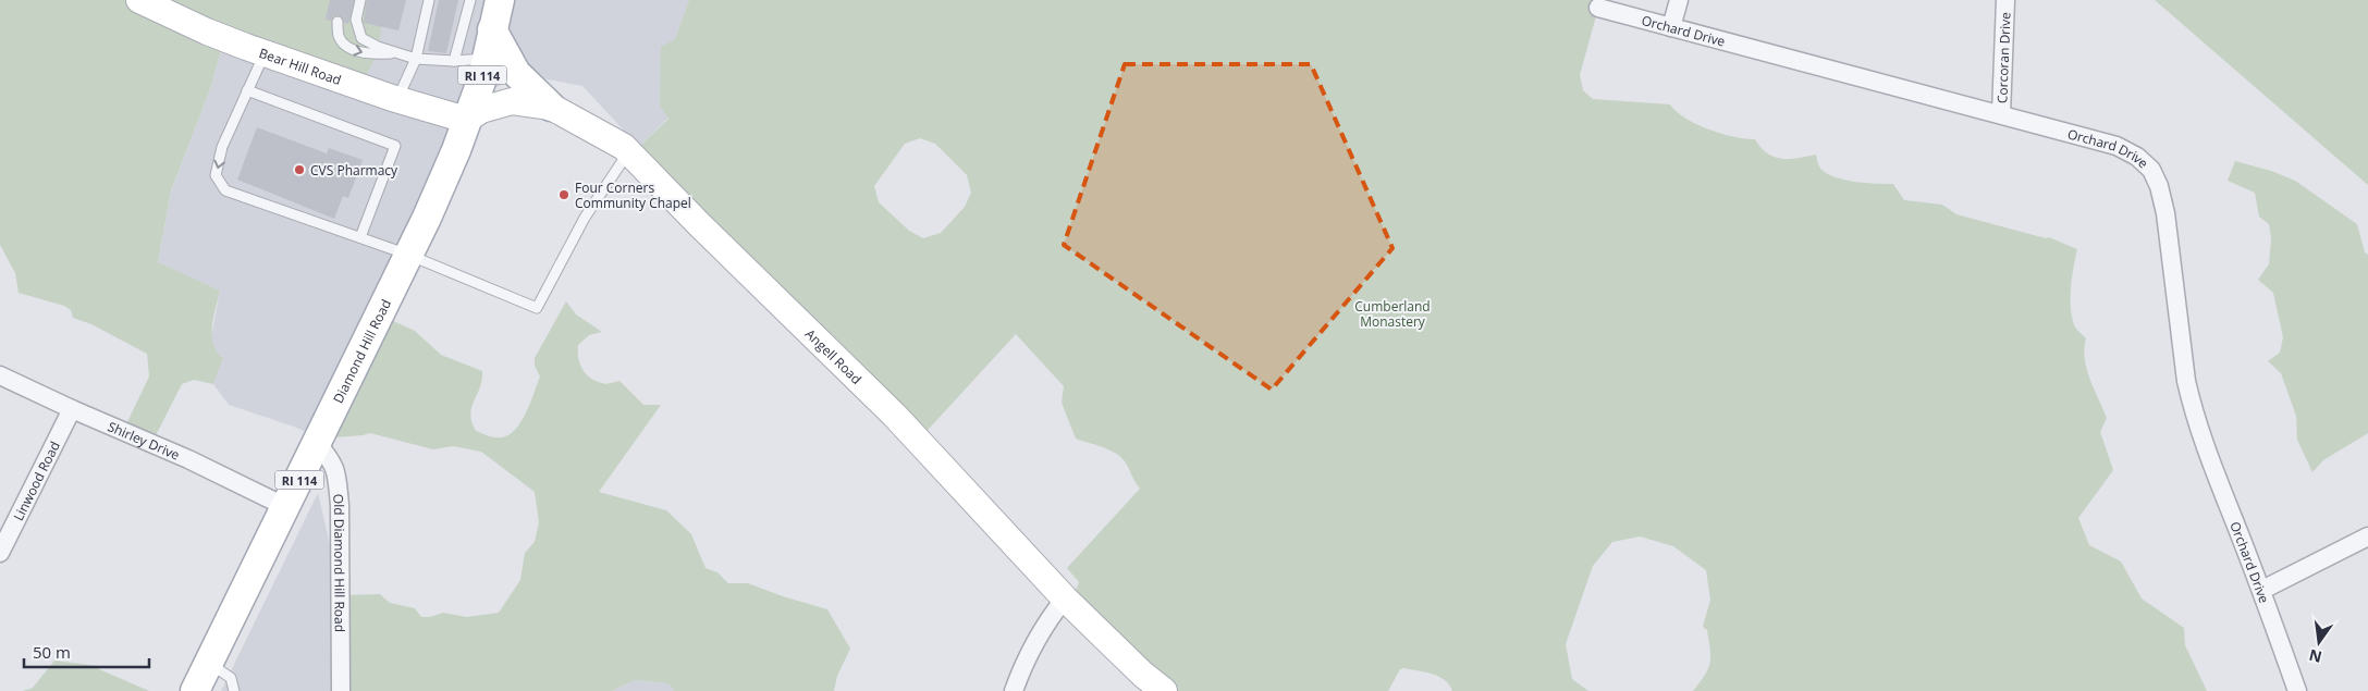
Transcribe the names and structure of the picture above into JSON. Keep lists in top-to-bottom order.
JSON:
{
  "streets": {
    "main road": [
      "Bear Hill Road",
      "RI 114",
      "Diamond Hill Road",
      "Angell Road"
    ],
    "street": [
      "Orchard Drive",
      "Corcoran Drive",
      "Shirley Drive",
      "Linwood Road",
      "Old Diamond Hill Road"
    ]
  },
  "crossings": [
    ["Orchard Drive", "Corcoran Drive"],
    ["Bear Hill Road", "Diamond Hill Road"],
    ["Bear Hill Road", "Angell Road"],
    ["Diamond Hill Road", "Angell Road"],
    ["Diamond Hill Road", "Shirley Drive"],
    ["Diamond Hill Road", "Old Diamond Hill Road"],
    ["Shirley Drive", "Linwood Road"]
  ],
  "parks": ["Cumberland Monastery"],
  "places": ["CVS Pharmacy", "Four Corners Community Chapel"],
  "scale_bar": "50 m",
  "north": "bottom"
}
